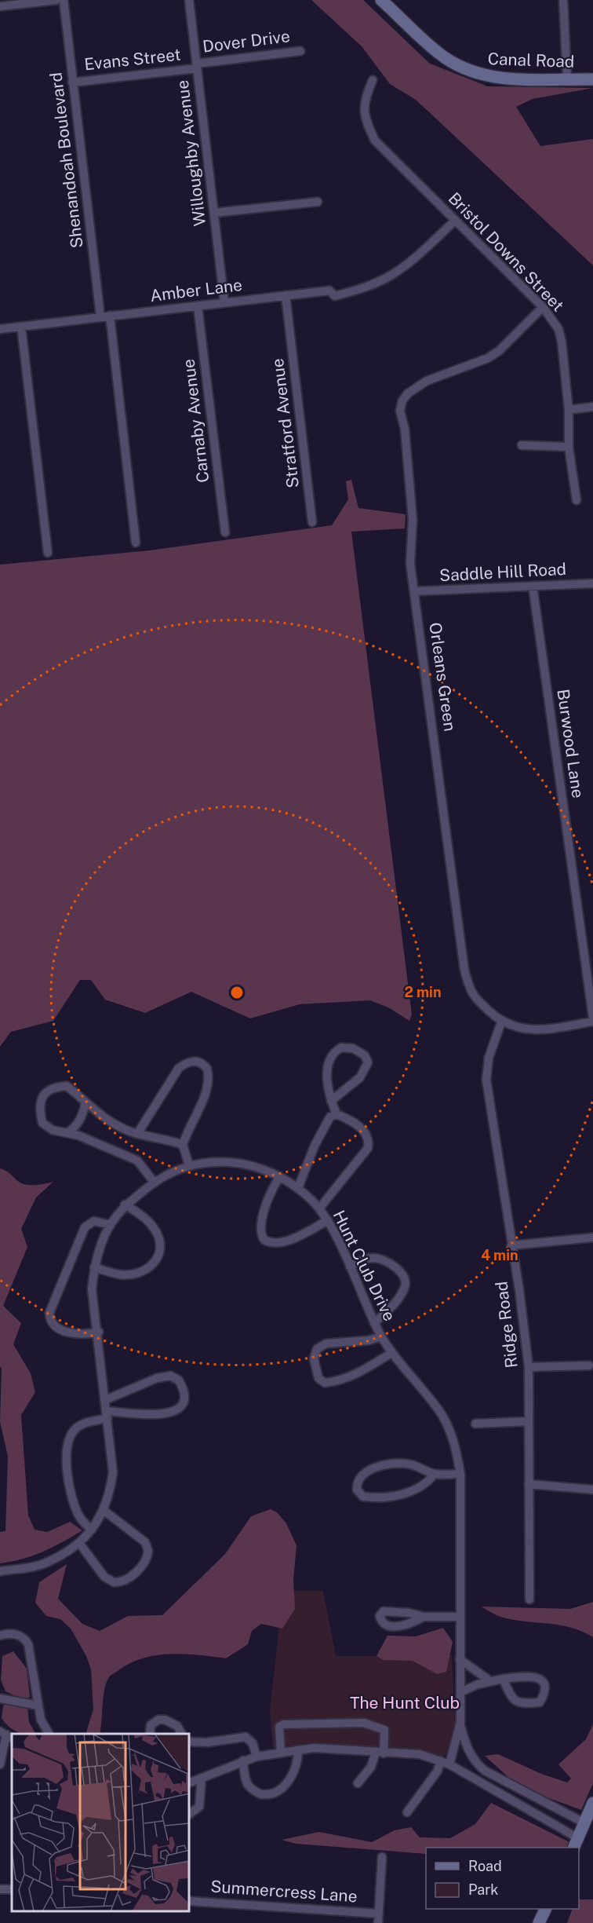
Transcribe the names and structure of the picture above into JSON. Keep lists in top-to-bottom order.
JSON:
{
  "streets": {
    "main road": ["Canal Road"],
    "street": [
      "Dover Drive",
      "Evans Street",
      "Willoughby Avenue",
      "Shenandoah Boulevard",
      "Bristol Downs Street",
      "Amber Lane",
      "Carnaby Avenue",
      "Stratford Avenue",
      "Saddle Hill Road",
      "Orleans Green",
      "Burwood Lane",
      "Hunt Club Drive",
      "Ridge Road",
      "Summercress Lane"
    ]
  },
  "crossings": [
    ["Dover Drive", "Evans Street"],
    ["Dover Drive", "Willoughby Avenue"],
    ["Evans Street", "Willoughby Avenue"],
    ["Evans Street", "Shenandoah Boulevard"],
    ["Willoughby Avenue", "Amber Lane"],
    ["Shenandoah Boulevard", "Amber Lane"],
    ["Bristol Downs Street", "Amber Lane"],
    ["Bristol Downs Street", "Orleans Green"],
    ["Amber Lane", "Carnaby Avenue"],
    ["Amber Lane", "Stratford Avenue"],
    ["Saddle Hill Road", "Orleans Green"],
    ["Saddle Hill Road", "Burwood Lane"],
    ["Orleans Green", "Ridge Road"]
  ],
  "parks": ["The Hunt Club"],
  "legend": ["Road", "Park"],
  "rings": ["2 min", "4 min"]
}
